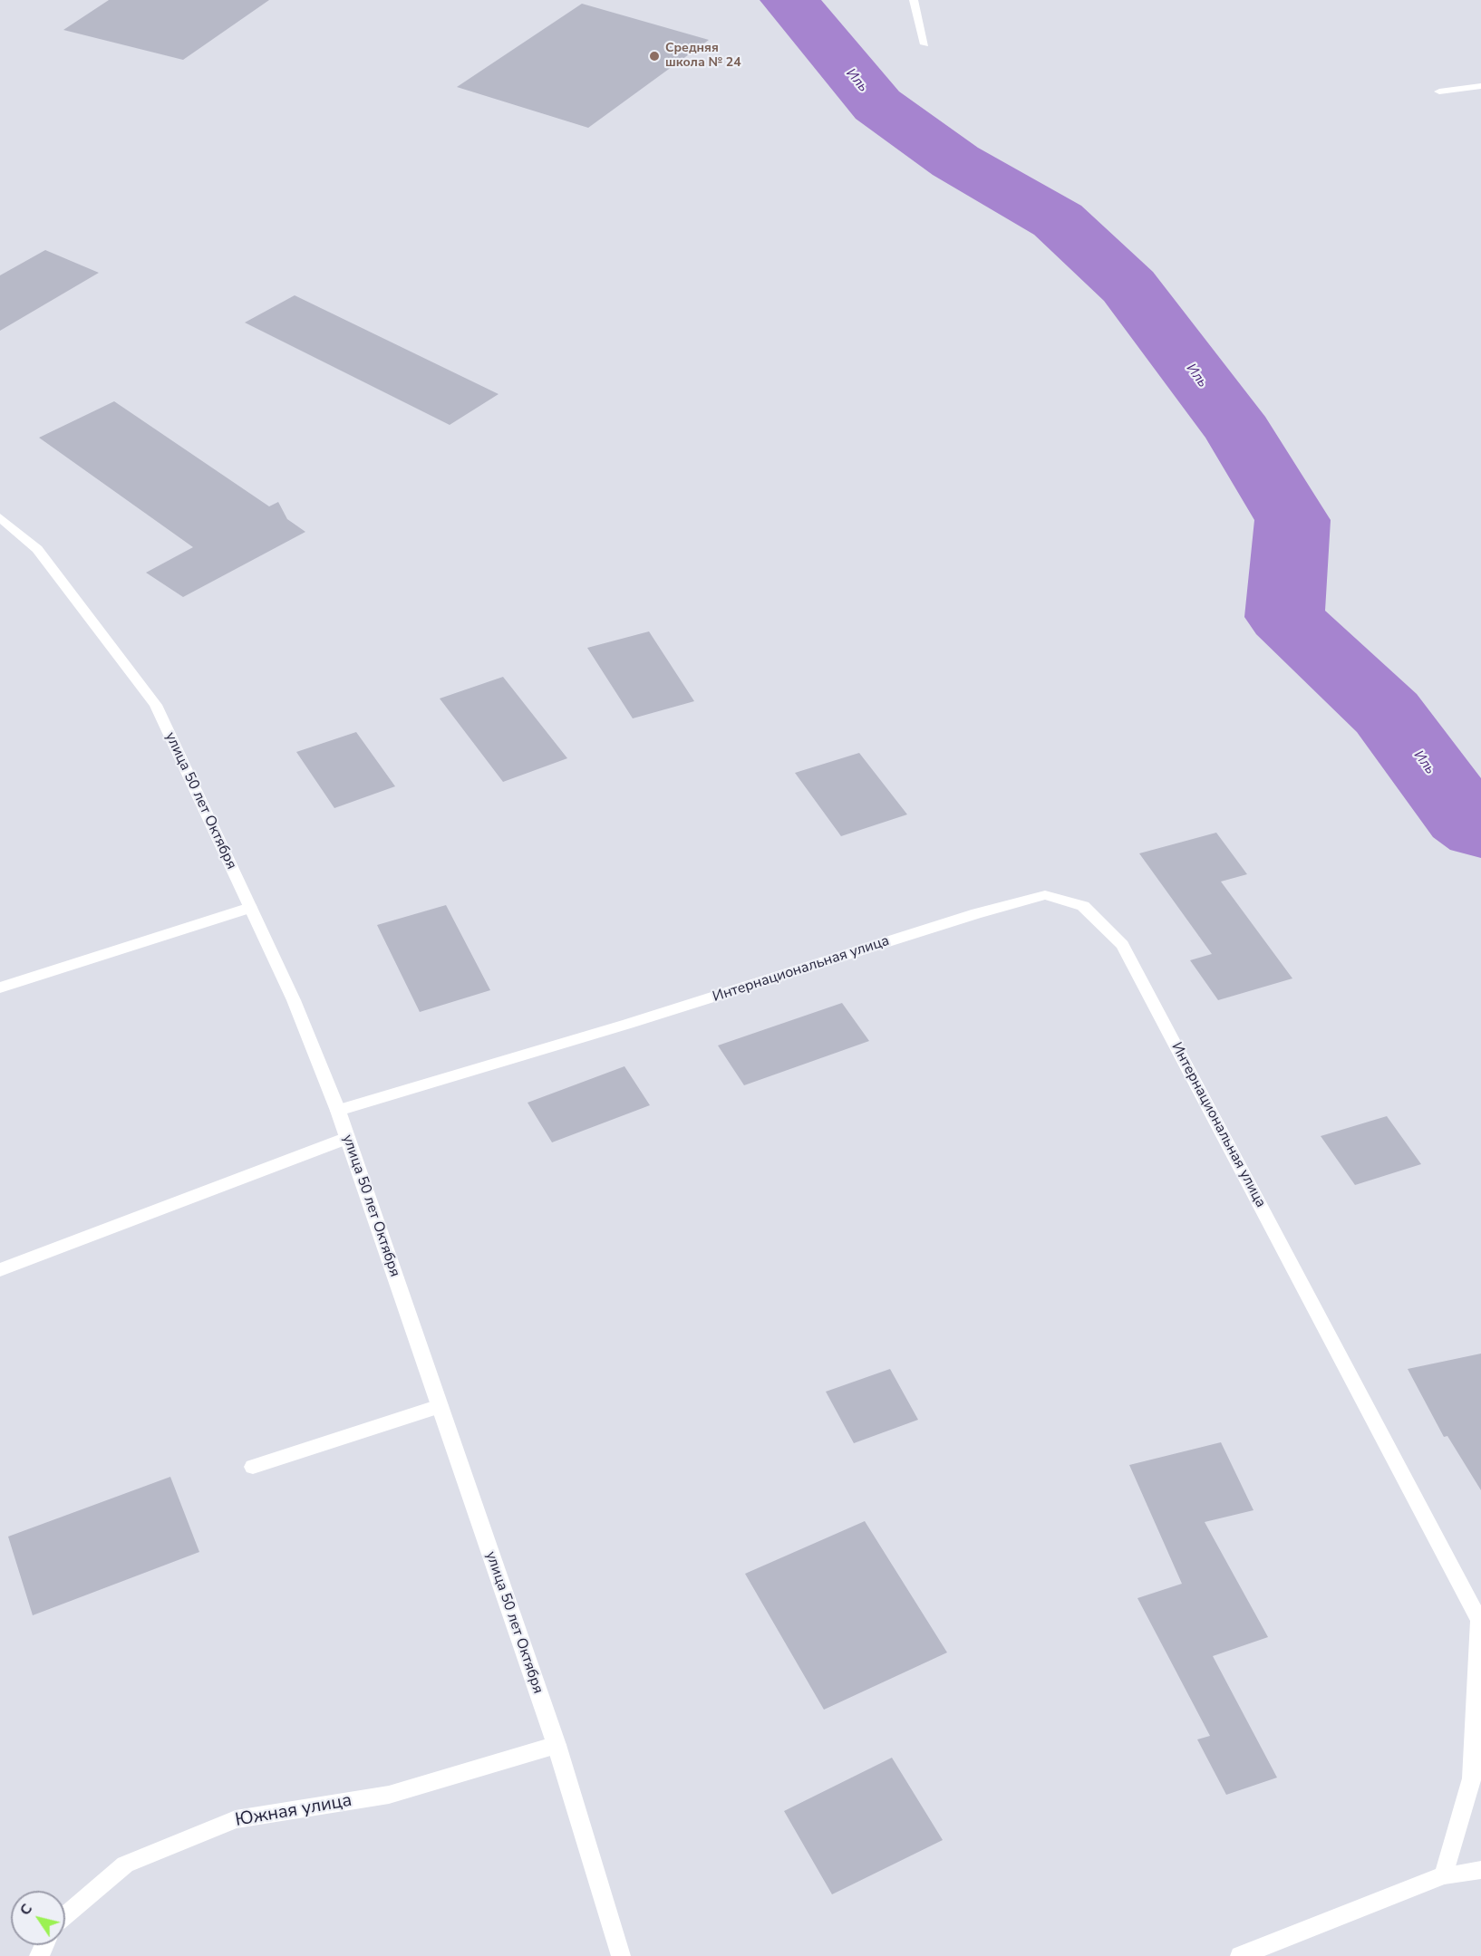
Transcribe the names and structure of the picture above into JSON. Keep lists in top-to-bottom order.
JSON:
{
  "streets": {
    "street": ["улица 50 лет Октября", "Интернациональная улица", "Южная улица"]
  },
  "crossings": [
    ["улица 50 лет Октября", "Интернациональная улица"],
    ["улица 50 лет Октября", "Южная улица"]
  ],
  "water": ["Иль"],
  "places": ["Средняя школа № 24"],
  "north": "top left"
}
